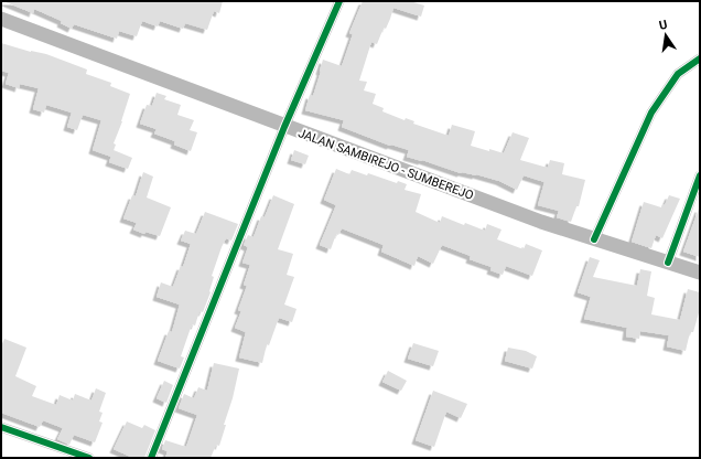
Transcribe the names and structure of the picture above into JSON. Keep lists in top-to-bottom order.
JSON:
{
  "streets": {
    "main road": ["JALAN SAMBIREJO - SUMBEREJO"]
  },
  "north": "top"
}
